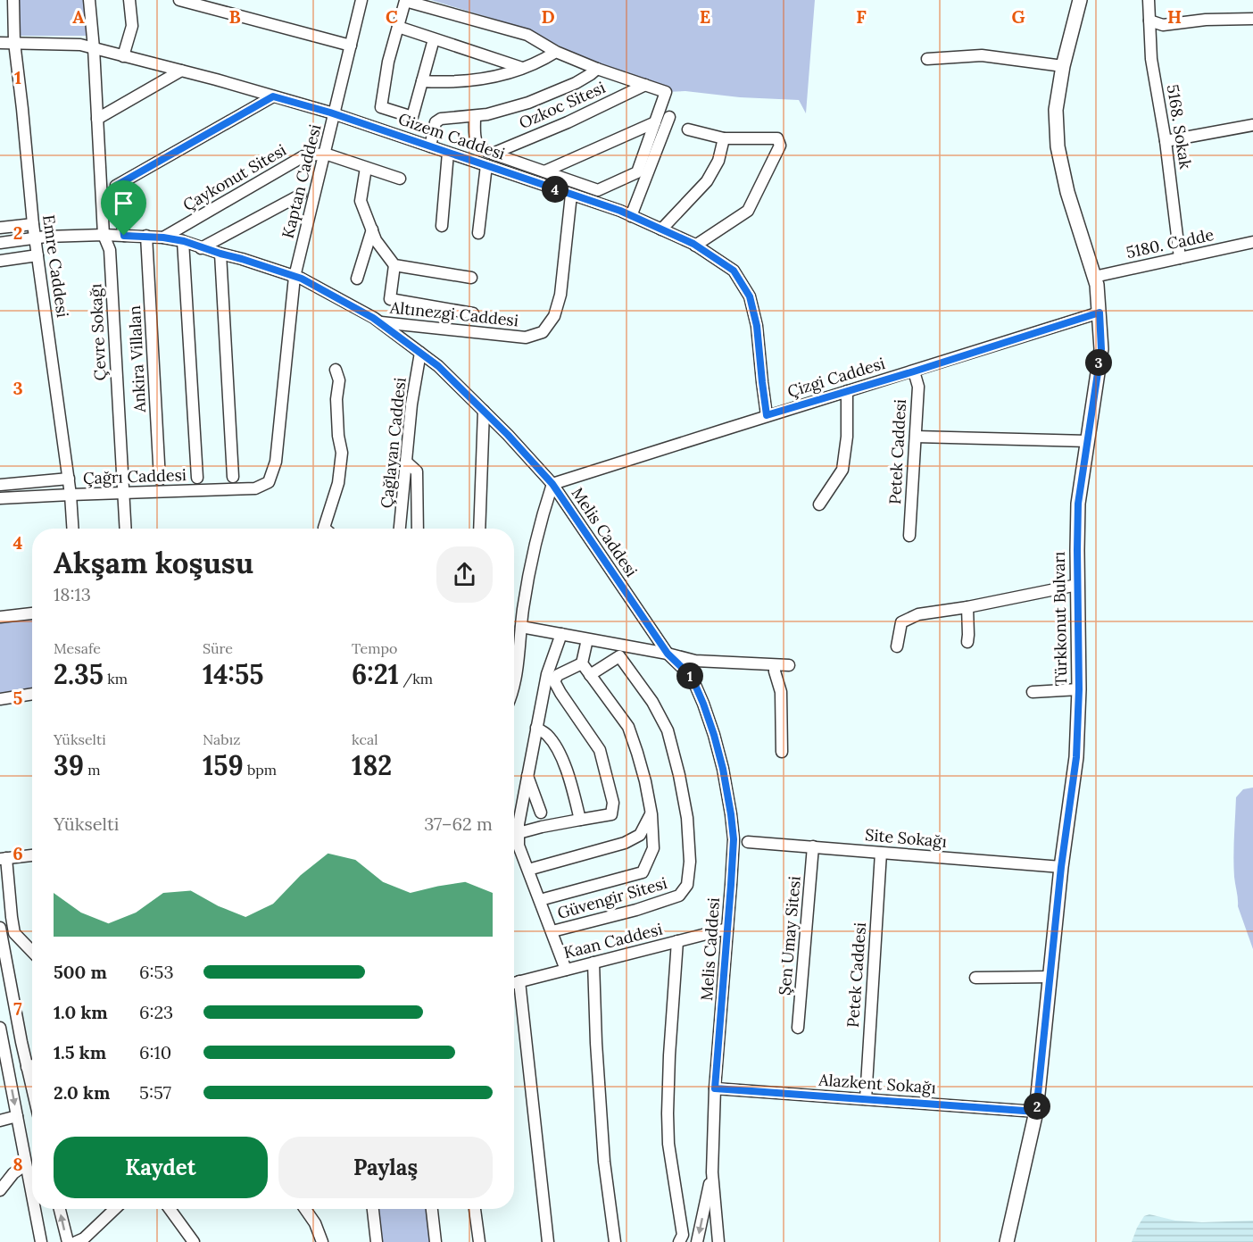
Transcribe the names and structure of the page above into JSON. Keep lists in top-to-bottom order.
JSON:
{
  "streets": {
    "street": [
      "Ozkoc Sitesi",
      "5168. Sokak",
      "Gizem Caddesi",
      "Çaykonut Sitesi",
      "Kaptan Caddesi",
      "5180. Cadde",
      "Emre Caddesi",
      "Altınezgi Caddesi",
      "Çevre Sokağı",
      "Ankira Villalan",
      "Çizgi Caddesi",
      "Çağlayan Caddesi",
      "Petek Caddesi",
      "Çağrı Caddesi",
      "Melis Caddesi",
      "Türkkonut Bulvarı",
      "Site Sokağı",
      "Güvengir Sitesi",
      "Şen Umay Sitesi",
      "Kaan Caddesi",
      "Alazkent Sokağı"
    ]
  },
  "crossings": [
    ["5168. Sokak", "5180. Cadde"],
    ["Gizem Caddesi", "Kaptan Caddesi"],
    ["Gizem Caddesi", "Emre Caddesi"],
    ["Gizem Caddesi", "Altınezgi Caddesi"],
    ["Gizem Caddesi", "Çevre Sokağı"],
    ["Gizem Caddesi", "Çizgi Caddesi"],
    ["Çaykonut Sitesi", "Kaptan Caddesi"],
    ["Çaykonut Sitesi", "Melis Caddesi"],
    ["Kaptan Caddesi", "Çağrı Caddesi"],
    ["Kaptan Caddesi", "Melis Caddesi"],
    ["5180. Cadde", "Türkkonut Bulvarı"],
    ["Emre Caddesi", "Çağrı Caddesi"],
    ["Emre Caddesi", "Melis Caddesi"],
    ["Altınezgi Caddesi", "Melis Caddesi"],
    ["Çevre Sokağı", "Çağrı Caddesi"],
    ["Çevre Sokağı", "Melis Caddesi"],
    ["Ankira Villalan", "Melis Caddesi"],
    ["Çizgi Caddesi", "Petek Caddesi"],
    ["Çizgi Caddesi", "Melis Caddesi"],
    ["Çizgi Caddesi", "Türkkonut Bulvarı"],
    ["Çağlayan Caddesi", "Melis Caddesi"],
    ["Petek Caddesi", "Site Sokağı"],
    ["Petek Caddesi", "Alazkent Sokağı"],
    ["Melis Caddesi", "Kaan Caddesi"],
    ["Melis Caddesi", "Alazkent Sokağı"],
    ["Türkkonut Bulvarı", "Site Sokağı"],
    ["Türkkonut Bulvarı", "Alazkent Sokağı"],
    ["Site Sokağı", "Şen Umay Sitesi"],
    ["Güvengir Sitesi", "Kaan Caddesi"]
  ],
  "page": {
    "pins": [
      "4",
      "3",
      "1",
      "2"
    ],
    "heading": ["Akşam koşusu", "18:13"],
    "stats": [
      ["Mesafe", "2.35 km"],
      ["Süre", "14:55"],
      ["Tempo", "6:21 /km"],
      ["Yükselti", "39 m"],
      ["Nabız", "159 bpm"],
      ["kcal", "182"]
    ],
    "chart": ["Yükselti", "37–62 m"],
    "list": [
      {
        "name": "500 m",
        "note": "6:53"
      },
      {
        "name": "1.0 km",
        "note": "6:23"
      },
      {
        "name": "1.5 km",
        "note": "6:10"
      },
      {
        "name": "2.0 km",
        "note": "5:57"
      }
    ],
    "buttons": ["Kaydet", "Paylaş"]
  },
  "grid": {
    "columns": [
      "A",
      "B",
      "C",
      "D",
      "E",
      "F",
      "G",
      "H"
    ],
    "rows": [
      "1",
      "2",
      "3",
      "4",
      "5",
      "6",
      "7",
      "8"
    ]
  }
}
